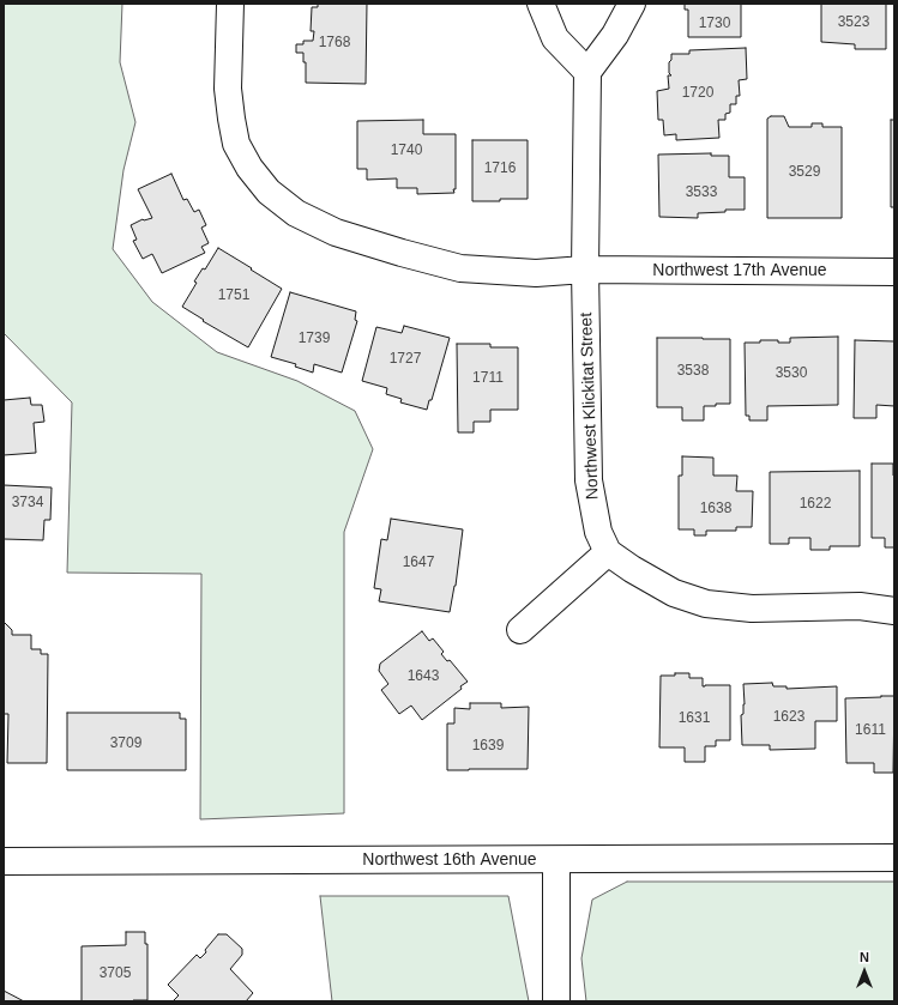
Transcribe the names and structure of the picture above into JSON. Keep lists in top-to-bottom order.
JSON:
{
  "streets": {
    "street": ["Northwest 17th Avenue", "Northwest Klickitat Street", "Northwest 16th Avenue"]
  },
  "crossings": [
    ["Northwest 17th Avenue", "Northwest Klickitat Street"]
  ],
  "house_numbers": [
    "3523",
    "1730",
    "1768",
    "1720",
    "1740",
    "1716",
    "3529",
    "3533",
    "1751",
    "1739",
    "1727",
    "3538",
    "3530",
    "1711",
    "3734",
    "1622",
    "1638",
    "1647",
    "1643",
    "1623",
    "1631",
    "1611",
    "3709",
    "1639",
    "3705"
  ],
  "north": "top"
}
